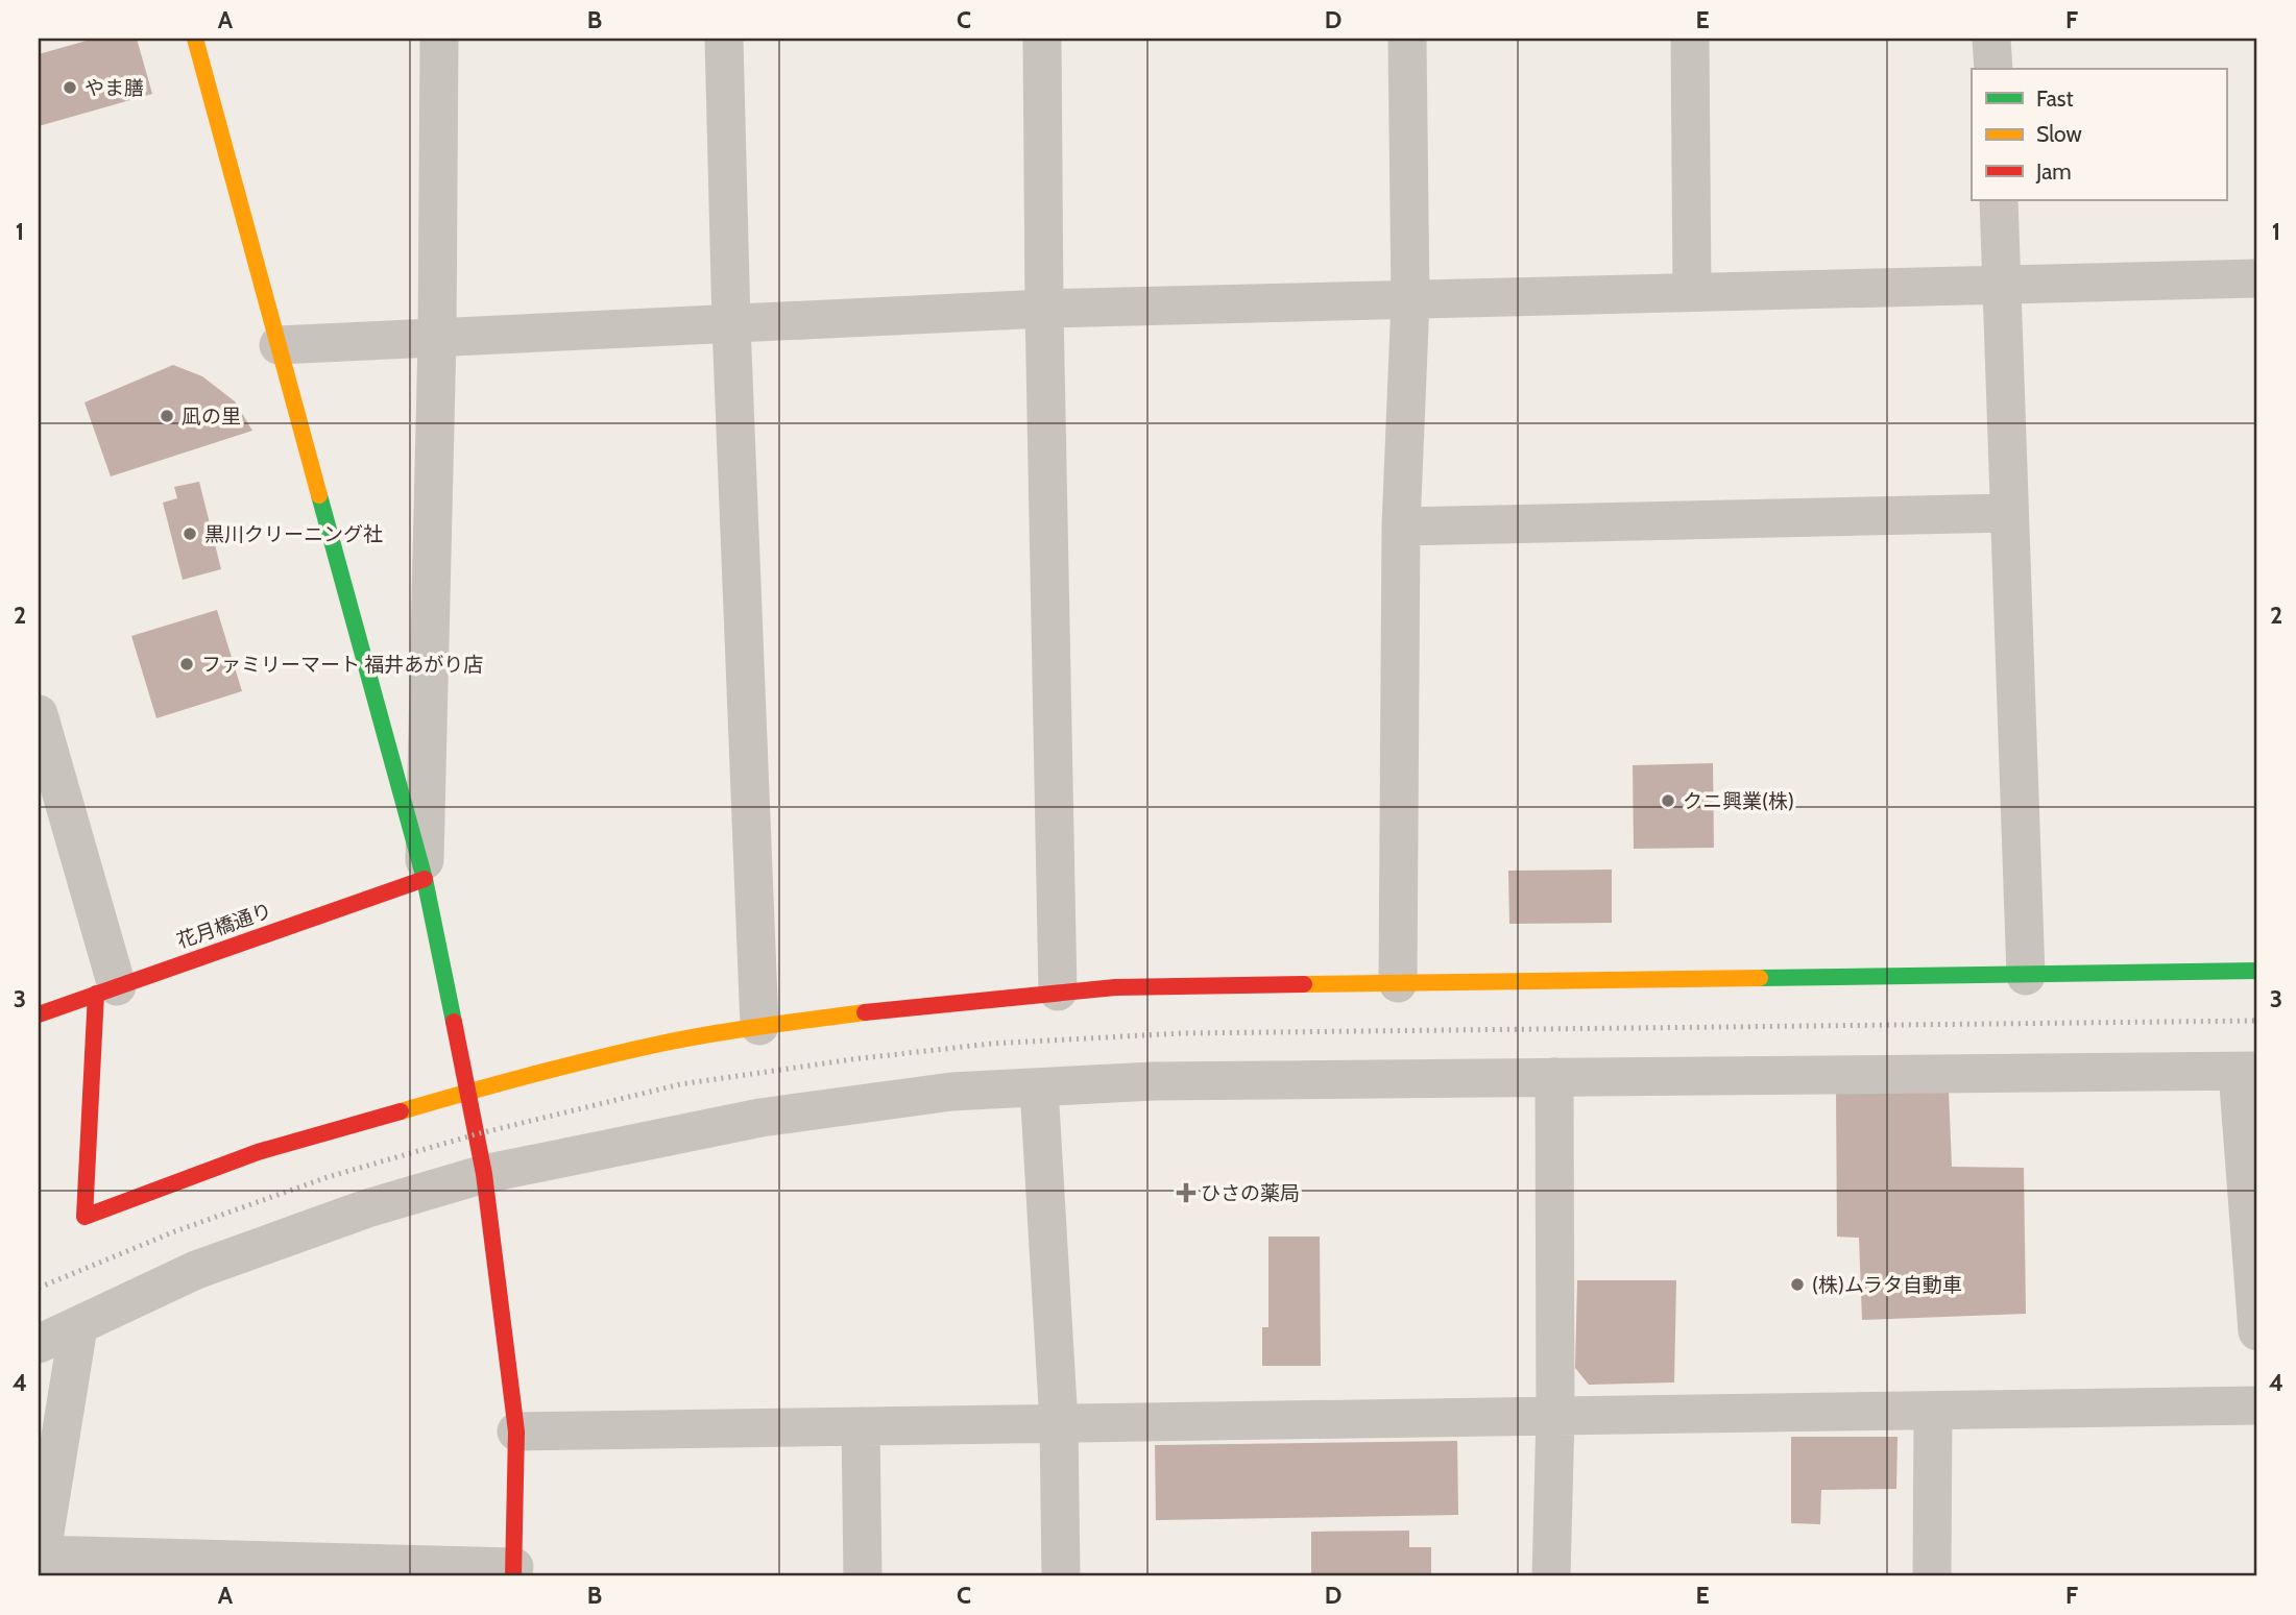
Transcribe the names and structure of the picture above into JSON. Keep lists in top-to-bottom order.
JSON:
{
  "streets": {
    "street": ["花月橋通り"]
  },
  "places": {
    "other": [
      "やま膳",
      "凪の里",
      "黒川クリーニング社",
      "ファミリーマート 福井あがり店",
      "クニ興業(株)",
      "(株)ムラタ自動車"
    ],
    "health": ["ひさの薬局"]
  },
  "legend": ["Fast", "Slow", "Jam"],
  "grid": {
    "columns": [
      "A",
      "B",
      "C",
      "D",
      "E",
      "F"
    ],
    "rows": [
      "1",
      "2",
      "3",
      "4"
    ]
  }
}
